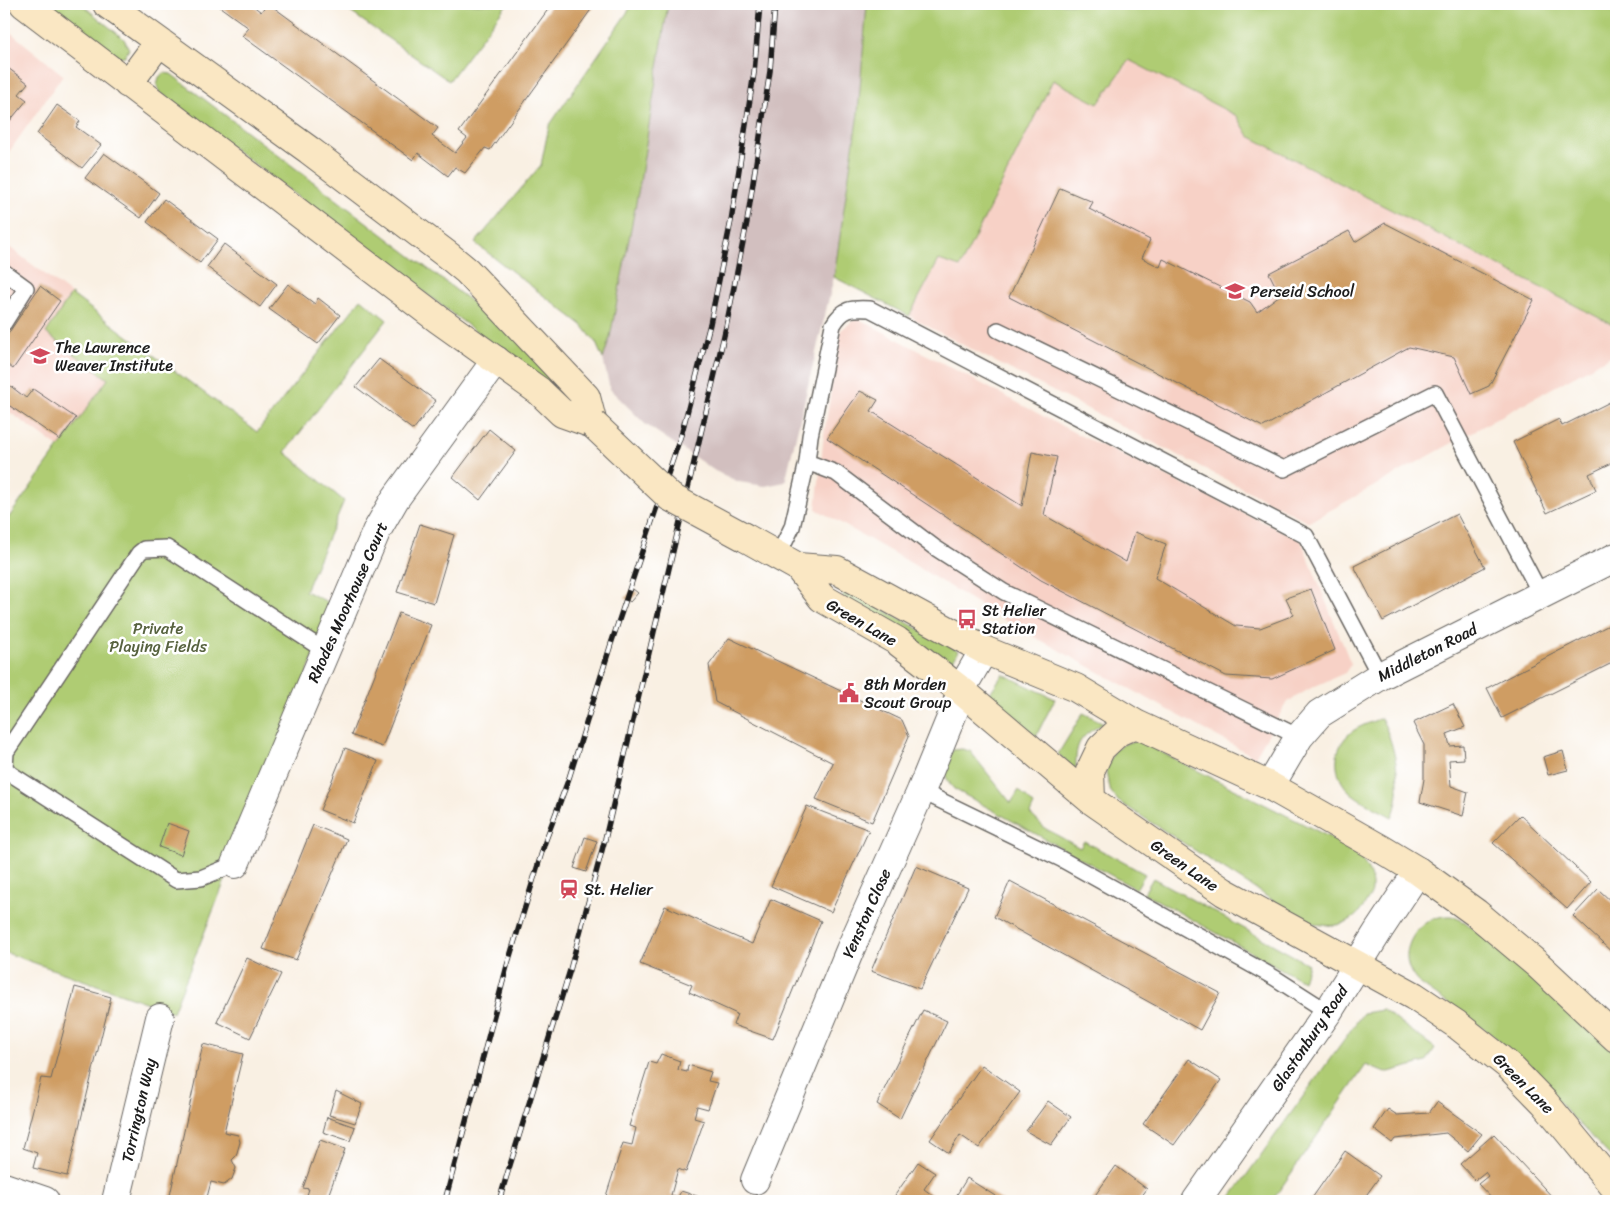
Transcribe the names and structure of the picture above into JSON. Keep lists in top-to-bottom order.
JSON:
{
  "streets": {
    "main road": ["Green Lane"],
    "street": [
      "Rhodes Moorhouse Court",
      "Middleton Road",
      "Yenston Close",
      "Glastonbury Road",
      "Torrington Way"
    ]
  },
  "crossings": [
    ["Green Lane", "Middleton Road"],
    ["Green Lane", "Yenston Close"],
    ["Green Lane", "Glastonbury Road"]
  ],
  "parks": ["Private Playing Fields"],
  "places": {
    "school or university": ["Perseid School", "The Lawrence Weaver Institute"],
    "bus stop": ["St Helier Station"],
    "public building": ["8th Morden Scout Group"],
    "station": ["St. Helier"]
  }
}
